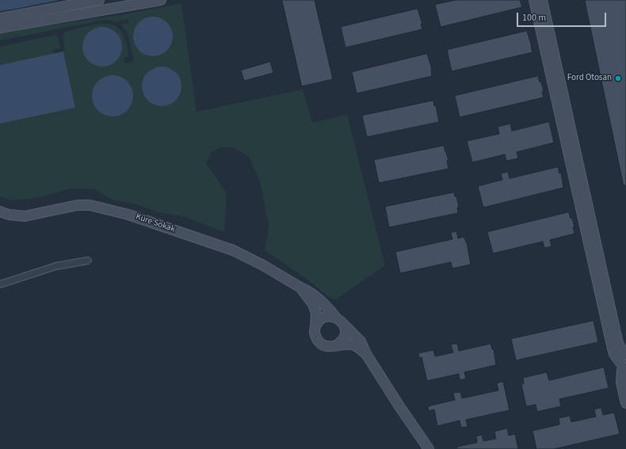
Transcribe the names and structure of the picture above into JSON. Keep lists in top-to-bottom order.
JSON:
{
  "streets": {
    "main road": ["Küre Sokak"]
  },
  "places": ["Ford Otosan"],
  "scale_bar": "100 m"
}
